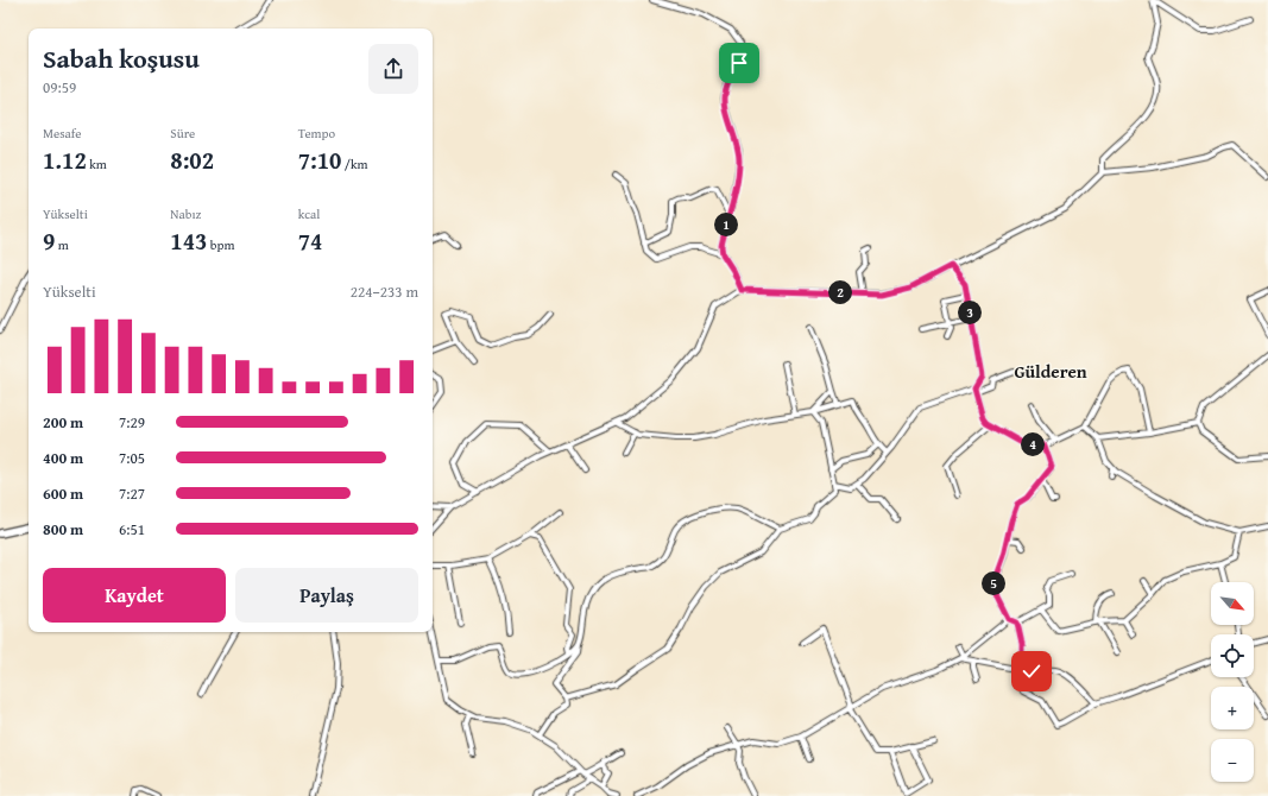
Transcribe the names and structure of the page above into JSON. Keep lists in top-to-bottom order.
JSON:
{
  "districts": ["Gülderen"],
  "north": "bottom right",
  "page": {
    "heading": ["Sabah koşusu", "09:59"],
    "stats": [
      ["Mesafe", "1.12 km"],
      ["Süre", "8:02"],
      ["Tempo", "7:10 /km"],
      ["Yükselti", "9 m"],
      ["Nabız", "143 bpm"],
      ["kcal", "74"]
    ],
    "pins": [
      "1",
      "2",
      "3",
      "4",
      "5"
    ],
    "chart": ["Yükselti", "224–233 m"],
    "list": [
      {
        "name": "200 m",
        "note": "7:29"
      },
      {
        "name": "400 m",
        "note": "7:05"
      },
      {
        "name": "600 m",
        "note": "7:27"
      },
      {
        "name": "800 m",
        "note": "6:51"
      }
    ],
    "buttons": ["Kaydet", "Paylaş"],
    "map_buttons": ["+", "−"]
  }
}
